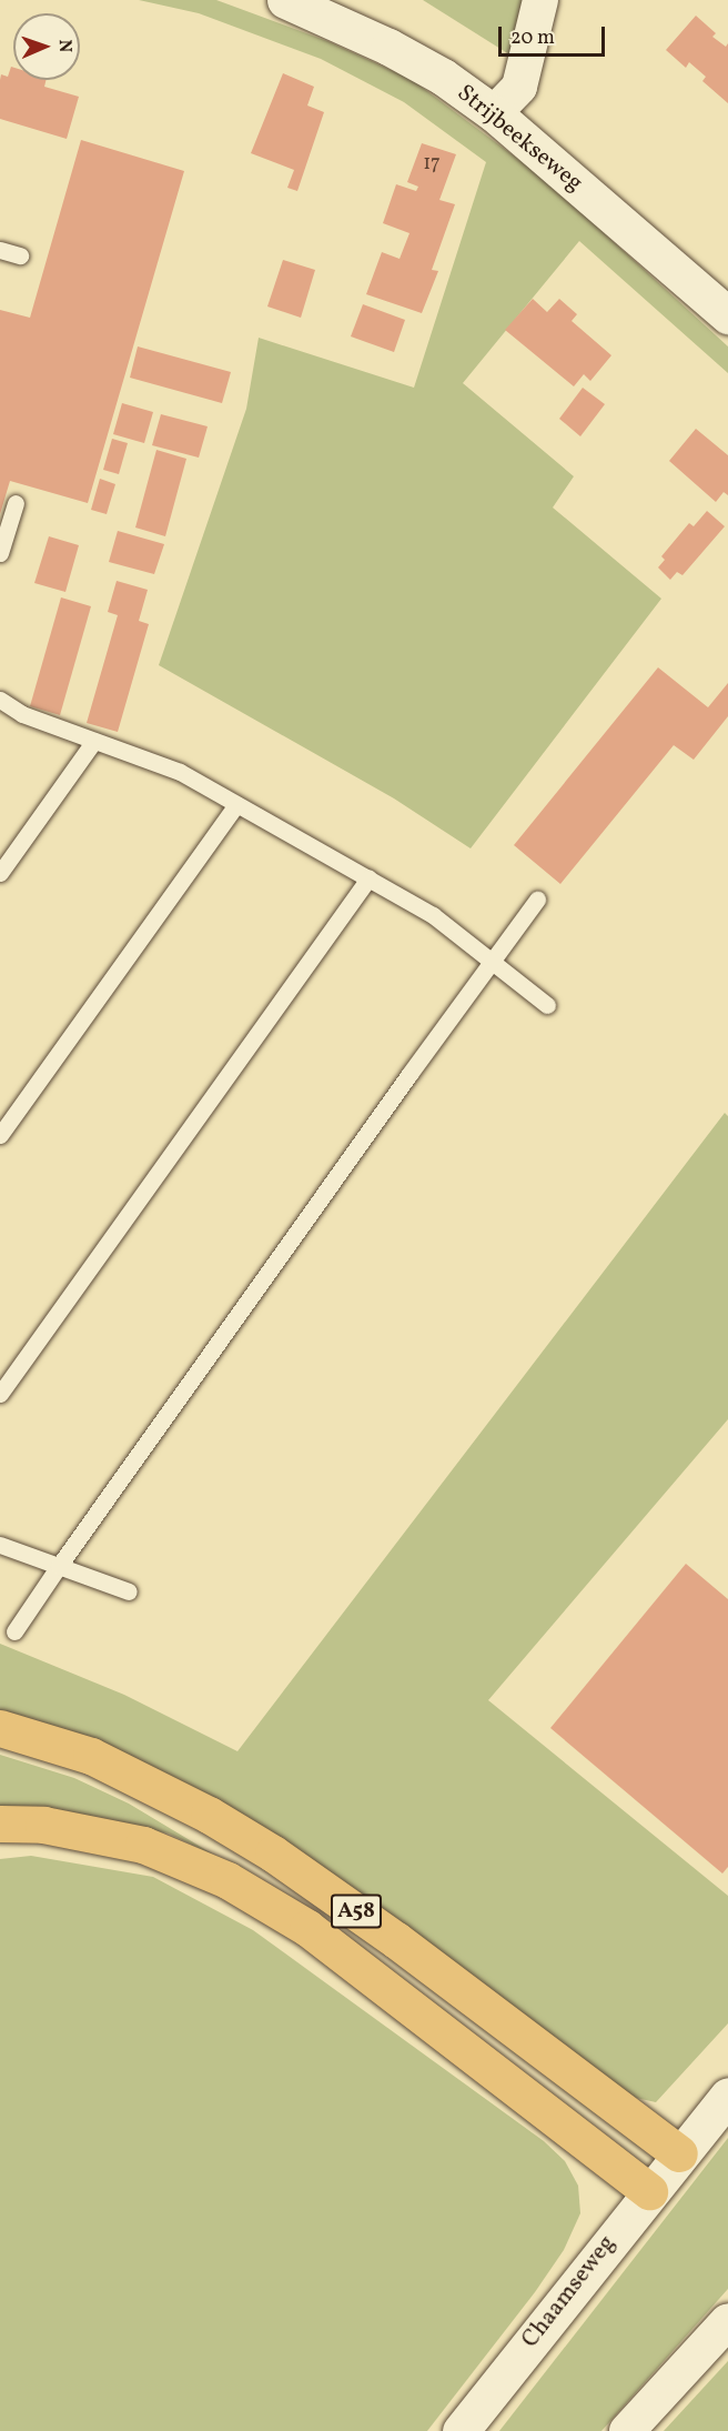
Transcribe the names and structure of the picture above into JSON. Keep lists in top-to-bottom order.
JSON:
{
  "streets": {
    "highway": ["A58"],
    "main road": ["Strijbeekseweg", "Chaamseweg"]
  },
  "crossings": [
    ["A58", "Chaamseweg"]
  ],
  "house_numbers": ["17"],
  "scale_bar": "20 m",
  "north": "right"
}
